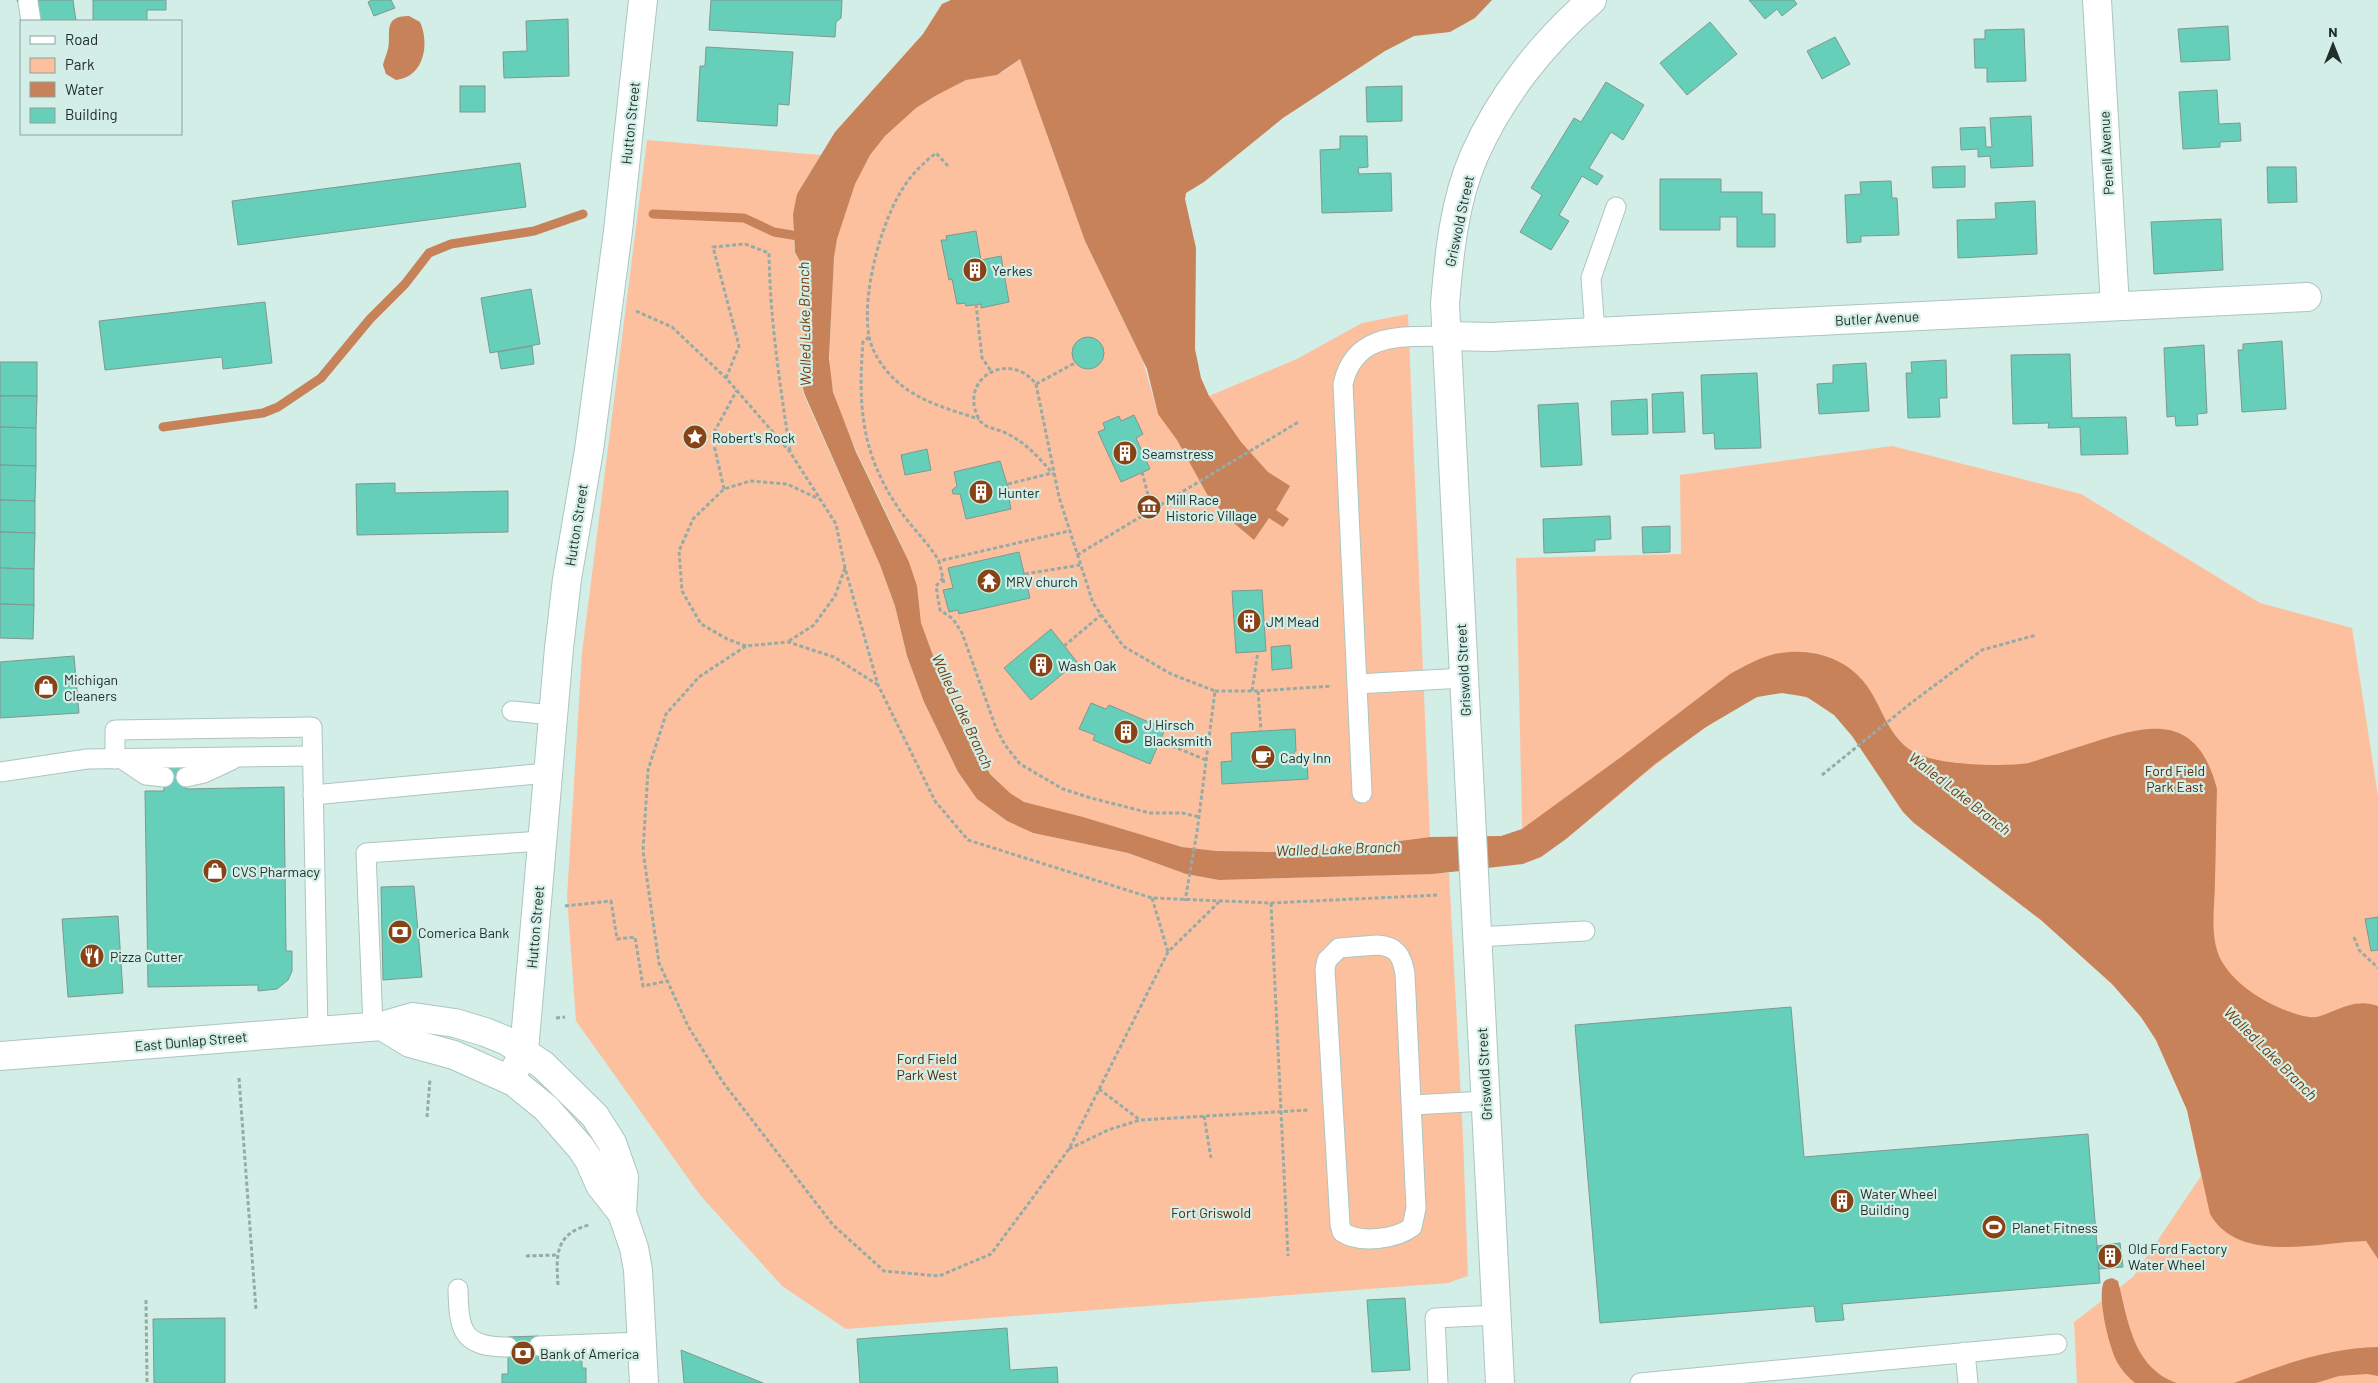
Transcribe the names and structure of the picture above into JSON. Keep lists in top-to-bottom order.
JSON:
{
  "streets": {
    "street": [
      "Hutton Street",
      "Penell Avenue",
      "Griswold Street",
      "Butler Avenue",
      "East Dunlap Street"
    ]
  },
  "crossings": [
    ["Hutton Street", "East Dunlap Street"],
    ["Penell Avenue", "Butler Avenue"],
    ["Griswold Street", "Butler Avenue"]
  ],
  "water": ["Walled Lake Branch"],
  "parks": ["Ford Field Park East", "Ford Field Park West", "Fort Griswold"],
  "places": {
    "building": [
      "Yerkes",
      "Seamstress",
      "Hunter",
      "JM Mead",
      "Wash Oak",
      "J Hirsch Blacksmith",
      "Water Wheel Building",
      "Old Ford Factory Water Wheel"
    ],
    "place": ["Robert's Rock"],
    "museum": ["Mill Race Historic Village"],
    "temple": ["MRV church"],
    "shop": ["Michigan Cleaners", "CVS Pharmacy"],
    "cafe": ["Cady Inn"],
    "bank": ["Comerica Bank", "Bank of America"],
    "restaurant": ["Pizza Cutter"],
    "sports": ["Planet Fitness"]
  },
  "legend": [
    "Road",
    "Park",
    "Water",
    "Building"
  ],
  "north": "top"
}
